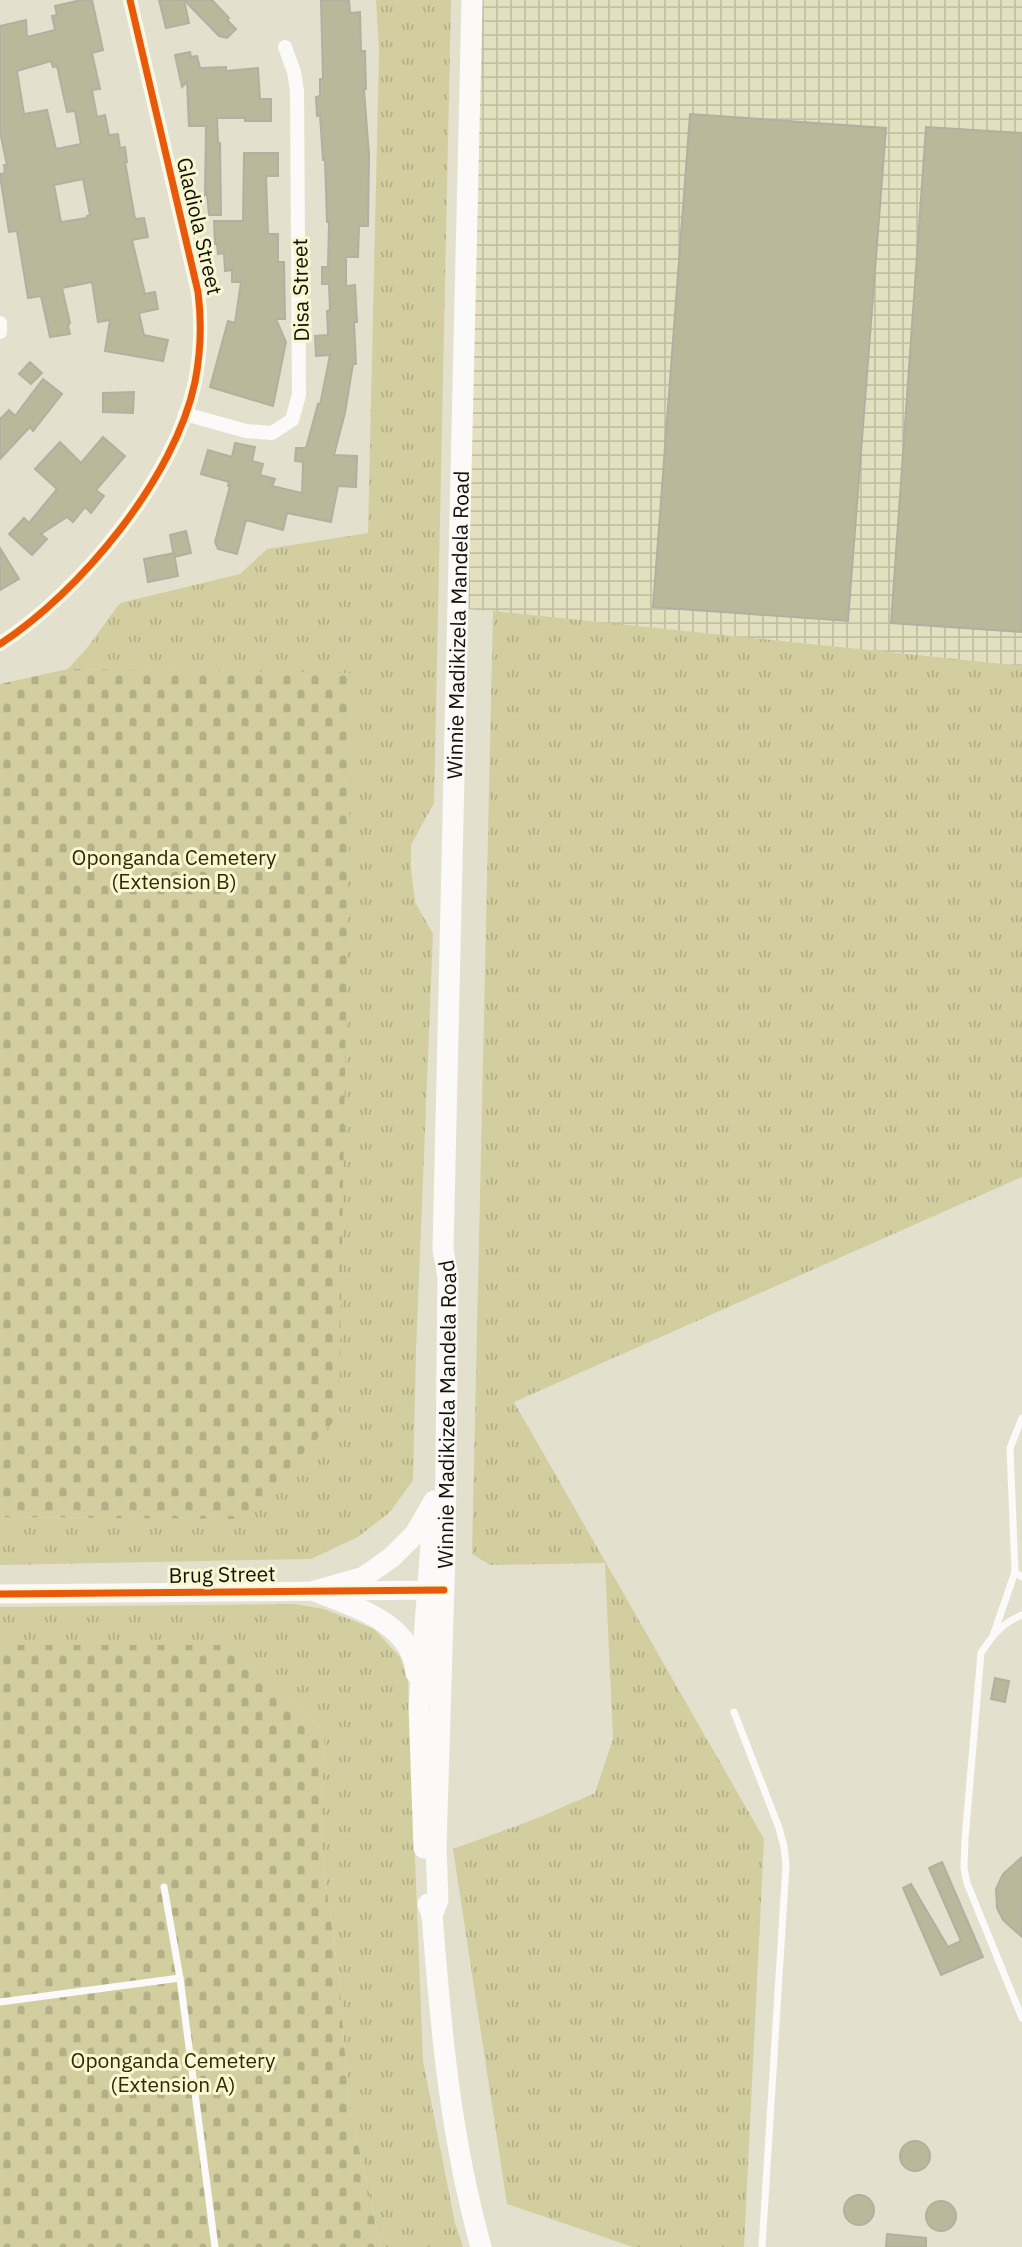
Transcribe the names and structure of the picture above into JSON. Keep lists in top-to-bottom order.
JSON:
{
  "streets": {
    "main road": ["Winnie Madikizela Mandela Road"],
    "street": ["Gladiola Street", "Disa Street", "Brug Street"]
  },
  "crossings": [
    ["Gladiola Street", "Disa Street"],
    ["Winnie Madikizela Mandela Road", "Brug Street"]
  ],
  "parks": ["Oponganda Cemetery (Extension B)", "Oponganda Cemetery (Extension A)"]
}
